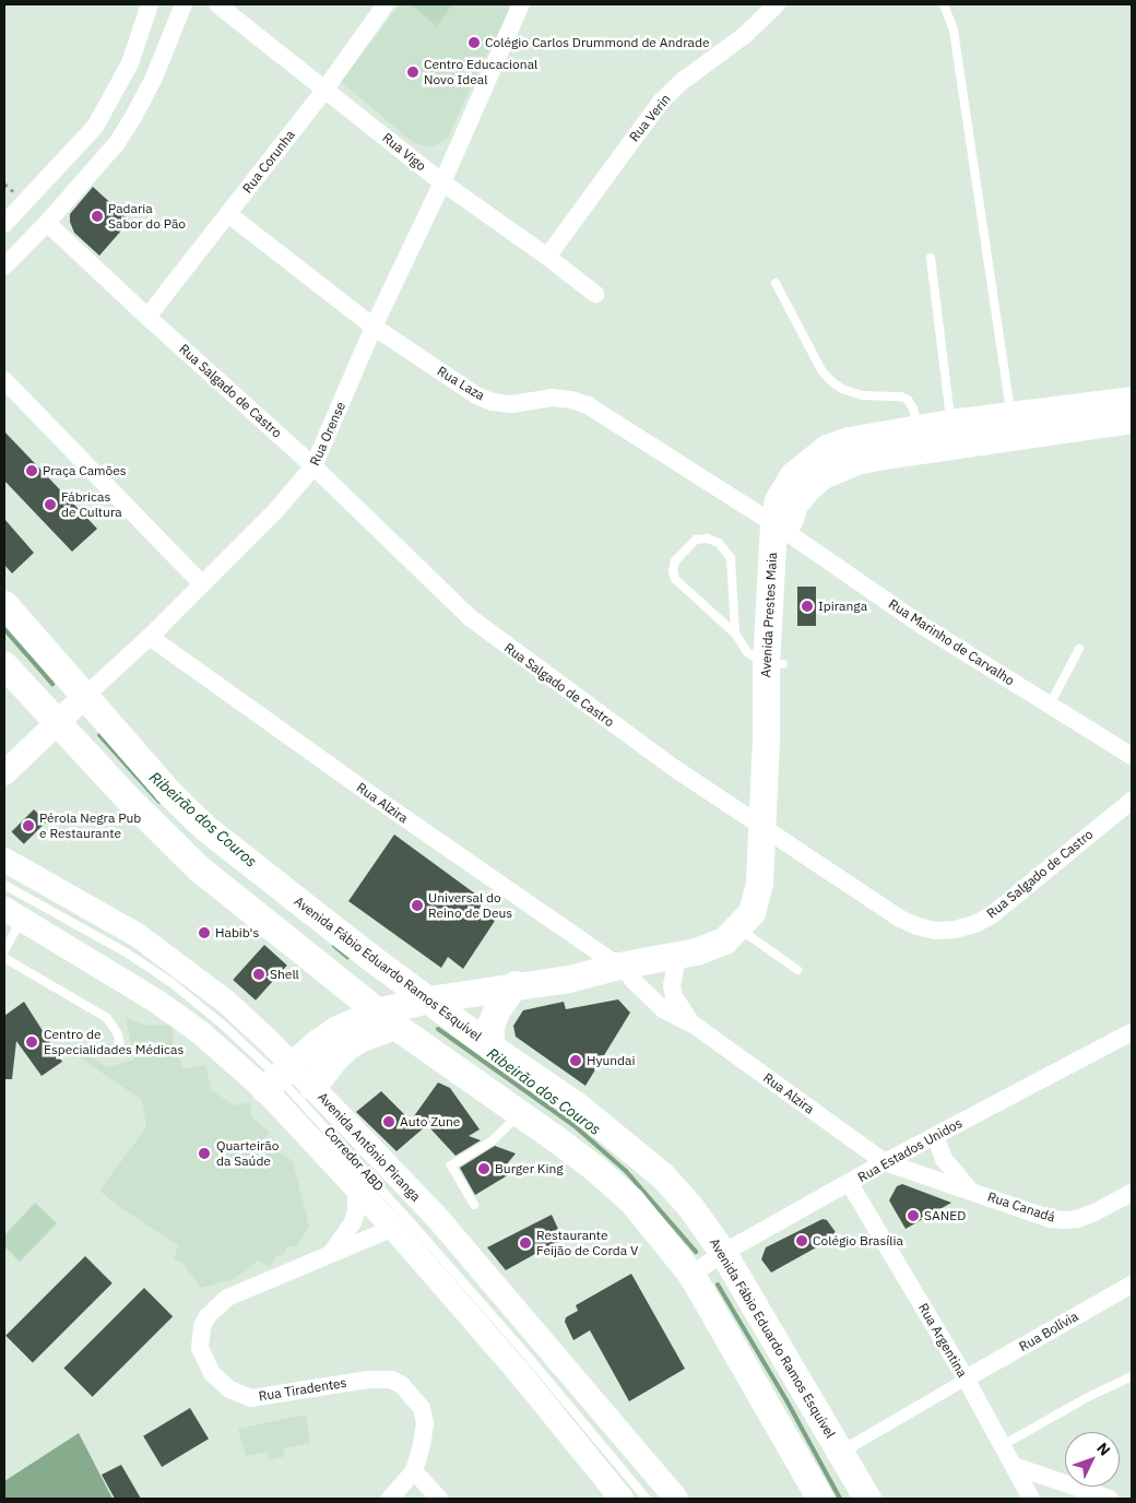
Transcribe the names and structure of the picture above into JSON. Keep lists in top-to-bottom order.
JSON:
{
  "streets": {
    "main road": [
      "Rua Orense",
      "Avenida Prestes Maia",
      "Avenida Fábio Eduardo Ramos Esquível",
      "Avenida Antônio Piranga"
    ],
    "street": [
      "Rua Verin",
      "Rua Vigo",
      "Rua Corunha",
      "Rua Laza",
      "Rua Salgado de Castro",
      "Rua Marinho de Carvalho",
      "Rua Alzira",
      "Rua Estados Unidos",
      "Rua Canadá",
      "Rua Bolívia",
      "Rua Argentina",
      "Rua Tiradentes"
    ],
    "lane": ["Corredor ABD"]
  },
  "crossings": [
    ["Rua Verin", "Rua Vigo"],
    ["Rua Vigo", "Rua Corunha"],
    ["Rua Vigo", "Rua Orense"],
    ["Rua Corunha", "Rua Laza"],
    ["Rua Corunha", "Rua Salgado de Castro"],
    ["Rua Laza", "Rua Orense"],
    ["Rua Laza", "Avenida Prestes Maia"],
    ["Rua Laza", "Rua Marinho de Carvalho"],
    ["Rua Salgado de Castro", "Rua Orense"],
    ["Rua Salgado de Castro", "Avenida Prestes Maia"],
    ["Rua Orense", "Rua Alzira"],
    ["Rua Orense", "Avenida Fábio Eduardo Ramos Esquível"],
    ["Avenida Prestes Maia", "Rua Marinho de Carvalho"],
    ["Avenida Prestes Maia", "Rua Alzira"],
    ["Avenida Prestes Maia", "Avenida Fábio Eduardo Ramos Esquível"],
    ["Avenida Prestes Maia", "Avenida Antônio Piranga"],
    ["Avenida Prestes Maia", "Corredor ABD"],
    ["Rua Alzira", "Rua Estados Unidos"],
    ["Rua Alzira", "Rua Canadá"],
    ["Avenida Fábio Eduardo Ramos Esquível", "Rua Estados Unidos"],
    ["Avenida Antônio Piranga", "Corredor ABD"],
    ["Avenida Antônio Piranga", "Rua Tiradentes"],
    ["Rua Estados Unidos", "Rua Canadá"],
    ["Rua Estados Unidos", "Rua Argentina"],
    ["Corredor ABD", "Rua Tiradentes"],
    ["Rua Bolívia", "Rua Argentina"]
  ],
  "water": ["Ribeirão dos Couros"],
  "places": [
    "Colégio Carlos Drummond de Andrade",
    "Centro Educacional Novo Ideal",
    "Padaria Sabor do Pão",
    "Praça Camões",
    "Fábricas de Cultura",
    "Ipiranga",
    "Pérola Negra Pub e Restaurante",
    "Universal do Reino de Deus",
    "Habib's",
    "Shell",
    "Centro de Especialidades Médicas",
    "Hyundai",
    "Auto Zune",
    "Quarteirão da Saúde",
    "Burger King",
    "SANED",
    "Colégio Brasília",
    "Restaurante Feijão de Corda V"
  ],
  "north": "top right"
}
